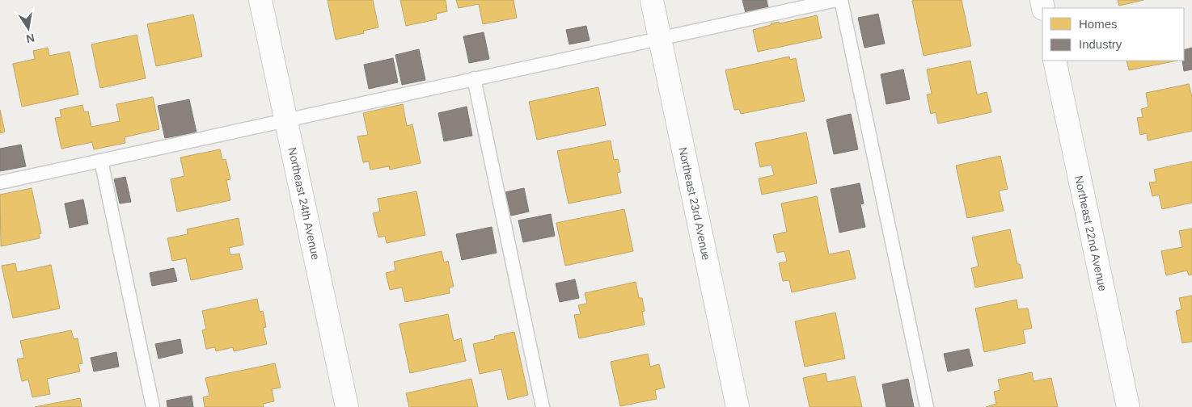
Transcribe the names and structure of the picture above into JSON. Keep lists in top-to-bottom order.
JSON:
{
  "streets": {
    "street": ["Northeast 24th Avenue", "Northeast 23rd Avenue", "Northeast 22nd Avenue"]
  },
  "legend": ["Homes", "Industry"],
  "north": "bottom"
}
